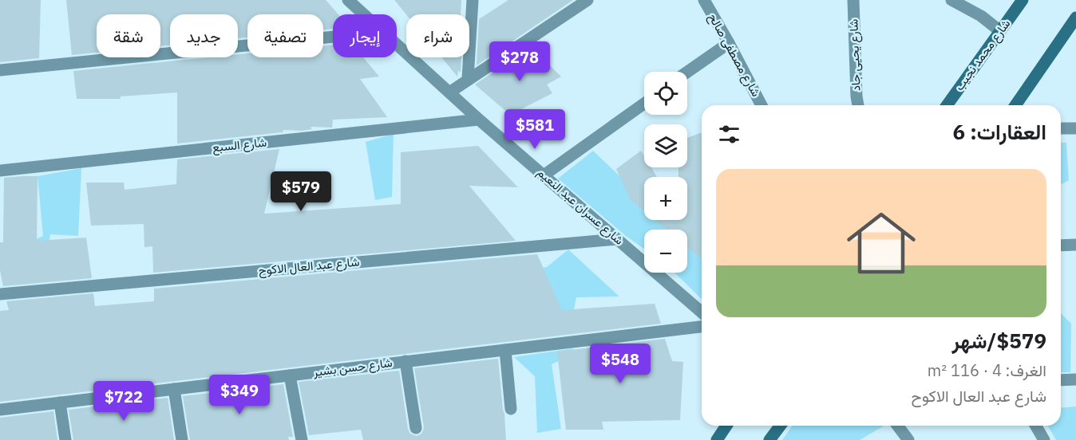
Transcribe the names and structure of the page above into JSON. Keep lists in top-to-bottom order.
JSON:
{
  "streets": {
    "main road": ["شارع محمد نجيب"],
    "street": [
      "شارع مصطفى صالح",
      "شارع يحيى جاد",
      "شارع السبع",
      "شارع عسران عبد النعيم",
      "شارع عبد العال الاكوح",
      "شارع حسن بشير"
    ]
  },
  "crossings": [
    ["شارع السبع", "شارع عسران عبد النعيم"],
    ["شارع عسران عبد النعيم", "شارع عبد العال الاكوح"]
  ],
  "page": {
    "chip": [
      "شراء",
      "إيجار",
      "تصفية",
      "جديد",
      "شقة"
    ],
    "price": [
      "$278",
      "$581",
      "$579",
      "$548",
      "$349",
      "$722"
    ],
    "map_buttons": ["+", "−"],
    "heading": "العقارات: 6",
    "list": [
      {
        "name": "$579/شهر",
        "note": "الغرف: 4 · 116 m² · شارع عبد العال الاكوح"
      }
    ]
  }
}
